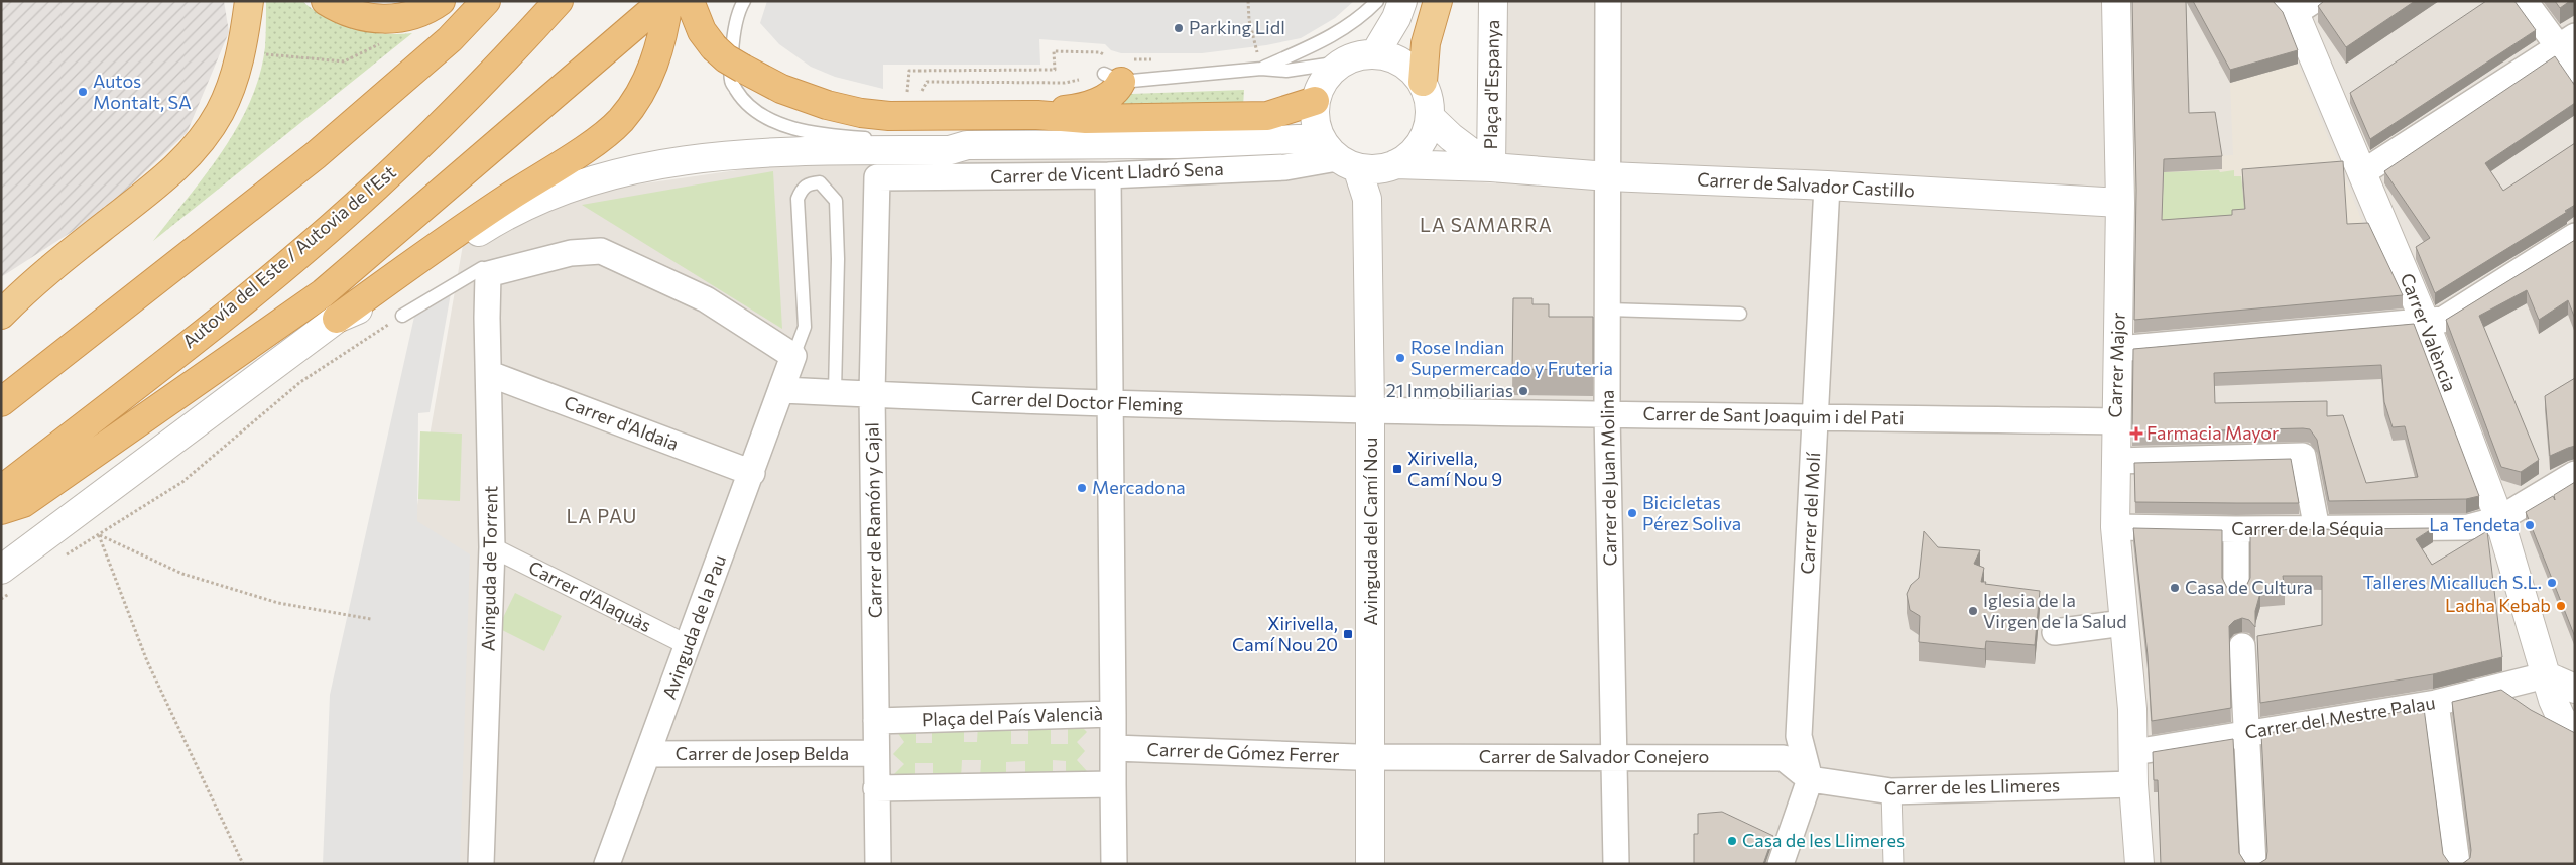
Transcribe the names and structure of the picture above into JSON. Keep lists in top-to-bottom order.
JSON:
{
  "streets": {
    "highway": ["Autovía del Este / Autovia de l'Est"],
    "street": [
      "Plaça d'Espanya",
      "Carrer de Vicent Lladró Sena",
      "Carrer de Salvador Castillo",
      "Carrer València",
      "Carrer Major",
      "Carrer del Doctor Fleming",
      "Carrer de Sant Joaquim i del Pati",
      "Carrer d'Aldaia",
      "Carrer de Juan Molina",
      "Carrer del Molí",
      "Carrer de Ramón y Cajal",
      "Carrer de la Séquia",
      "Avinguda del Camí Nou",
      "Avinguda de Torrent",
      "Carrer d'Alaquàs",
      "Avinguda de la Pau",
      "Plaça del País Valencià",
      "Carrer del Mestre Palau",
      "Carrer de Gómez Ferrer",
      "Carrer de Josep Belda",
      "Carrer de Salvador Conejero",
      "Carrer de les Llimeres"
    ]
  },
  "crossings": [
    ["Plaça d'Espanya", "Carrer de Salvador Castillo"],
    ["Carrer de Vicent Lladró Sena", "Carrer de Salvador Castillo"],
    ["Carrer de Vicent Lladró Sena", "Carrer de Ramón y Cajal"],
    ["Carrer de Salvador Castillo", "Carrer Major"],
    ["Carrer de Salvador Castillo", "Carrer de Juan Molina"],
    ["Carrer de Salvador Castillo", "Carrer del Molí"],
    ["Carrer València", "Carrer de la Séquia"],
    ["Carrer València", "Carrer del Mestre Palau"],
    ["Carrer Major", "Carrer de Sant Joaquim i del Pati"],
    ["Carrer Major", "Carrer de la Séquia"],
    ["Carrer Major", "Carrer del Mestre Palau"],
    ["Carrer Major", "Carrer de les Llimeres"],
    ["Carrer del Doctor Fleming", "Carrer de Sant Joaquim i del Pati"],
    ["Carrer del Doctor Fleming", "Carrer de Ramón y Cajal"],
    ["Carrer del Doctor Fleming", "Avinguda del Camí Nou"],
    ["Carrer del Doctor Fleming", "Avinguda de la Pau"],
    ["Carrer de Sant Joaquim i del Pati", "Carrer de Juan Molina"],
    ["Carrer de Sant Joaquim i del Pati", "Carrer del Molí"],
    ["Carrer de Sant Joaquim i del Pati", "Avinguda del Camí Nou"],
    ["Carrer d'Aldaia", "Avinguda de Torrent"],
    ["Carrer d'Aldaia", "Avinguda de la Pau"],
    ["Carrer de Juan Molina", "Carrer de Salvador Conejero"],
    ["Carrer del Molí", "Carrer de Salvador Conejero"],
    ["Carrer del Molí", "Carrer de les Llimeres"],
    ["Carrer de Ramón y Cajal", "Plaça del País Valencià"],
    ["Carrer de Ramón y Cajal", "Carrer de Josep Belda"],
    ["Avinguda del Camí Nou", "Carrer de Gómez Ferrer"],
    ["Avinguda del Camí Nou", "Carrer de Salvador Conejero"],
    ["Avinguda de Torrent", "Carrer d'Alaquàs"],
    ["Carrer d'Alaquàs", "Avinguda de la Pau"],
    ["Avinguda de la Pau", "Carrer de Josep Belda"],
    ["Plaça del País Valencià", "Carrer de Gómez Ferrer"],
    ["Carrer de Gómez Ferrer", "Carrer de Salvador Conejero"],
    ["Carrer de Salvador Conejero", "Carrer de les Llimeres"]
  ],
  "districts": ["LA SAMARRA", "LA PAU"],
  "places": {
    "other": [
      "Parking Lidl",
      "Autos Montalt, SA",
      "Rose Indian Supermercado y Fruteria",
      "21 Inmobiliarias",
      "Mercadona",
      "Bicicletas Pérez Soliva",
      "La Tendeta",
      "Talleres Micalluch S.L.",
      "Casa de Cultura",
      "Ladha Kebab",
      "Iglesia de la Virgen de la Salud",
      "Casa de les Llimeres"
    ],
    "health": ["Farmacia Mayor"],
    "transit": ["Xirivella, Camí Nou 9", "Xirivella, Camí Nou 20"]
  }
}
